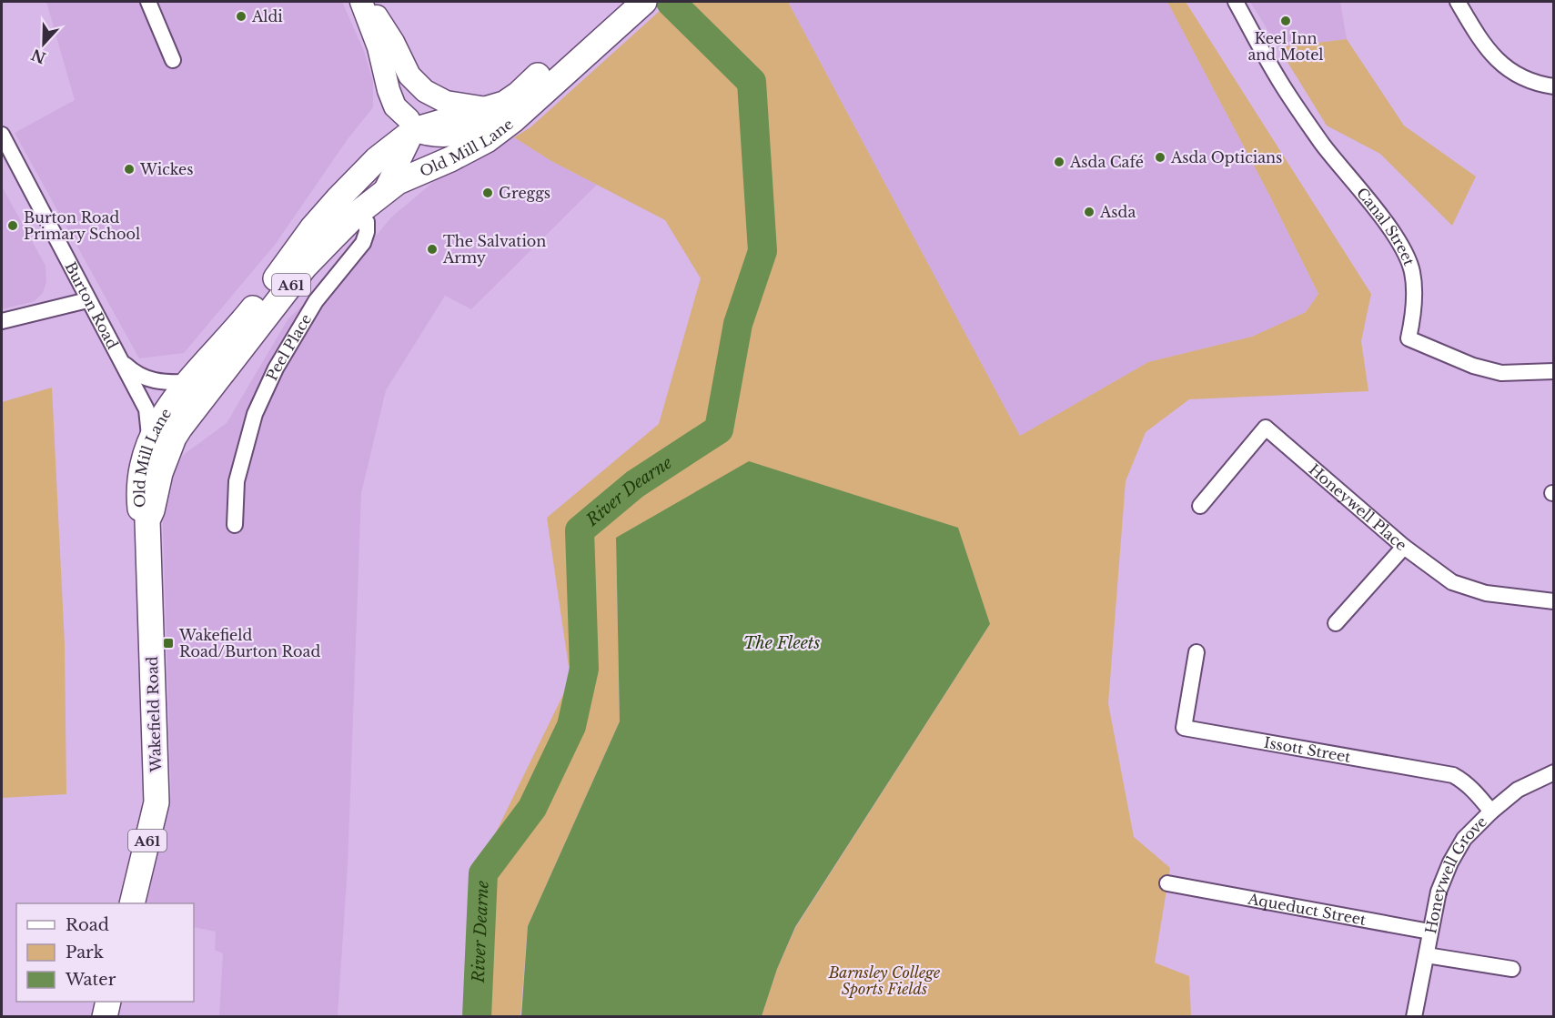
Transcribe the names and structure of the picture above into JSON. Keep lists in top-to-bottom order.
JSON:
{
  "streets": {
    "main road": ["Old Mill Lane", "A61", "Wakefield Road"],
    "street": [
      "Canal Street",
      "Burton Road",
      "Peel Place",
      "Honeywell Place",
      "Issott Street",
      "Honeywell Grove",
      "Aqueduct Street"
    ]
  },
  "crossings": [
    ["Old Mill Lane", "Burton Road"],
    ["Old Mill Lane", "Peel Place"],
    ["Old Mill Lane", "Wakefield Road"],
    ["Issott Street", "Honeywell Grove"],
    ["Honeywell Grove", "Aqueduct Street"]
  ],
  "water": ["River Dearne", "The Fleets"],
  "parks": ["Barnsley College Sports Fields"],
  "places": {
    "other": [
      "Aldi",
      "Keel Inn and Motel",
      "Asda Opticians",
      "Asda Café",
      "Wickes",
      "Greggs",
      "Asda",
      "Burton Road Primary School",
      "The Salvation Army"
    ],
    "transit": ["Wakefield Road/Burton Road"]
  },
  "legend": ["Road", "Park", "Water"],
  "north": "bottom"
}
